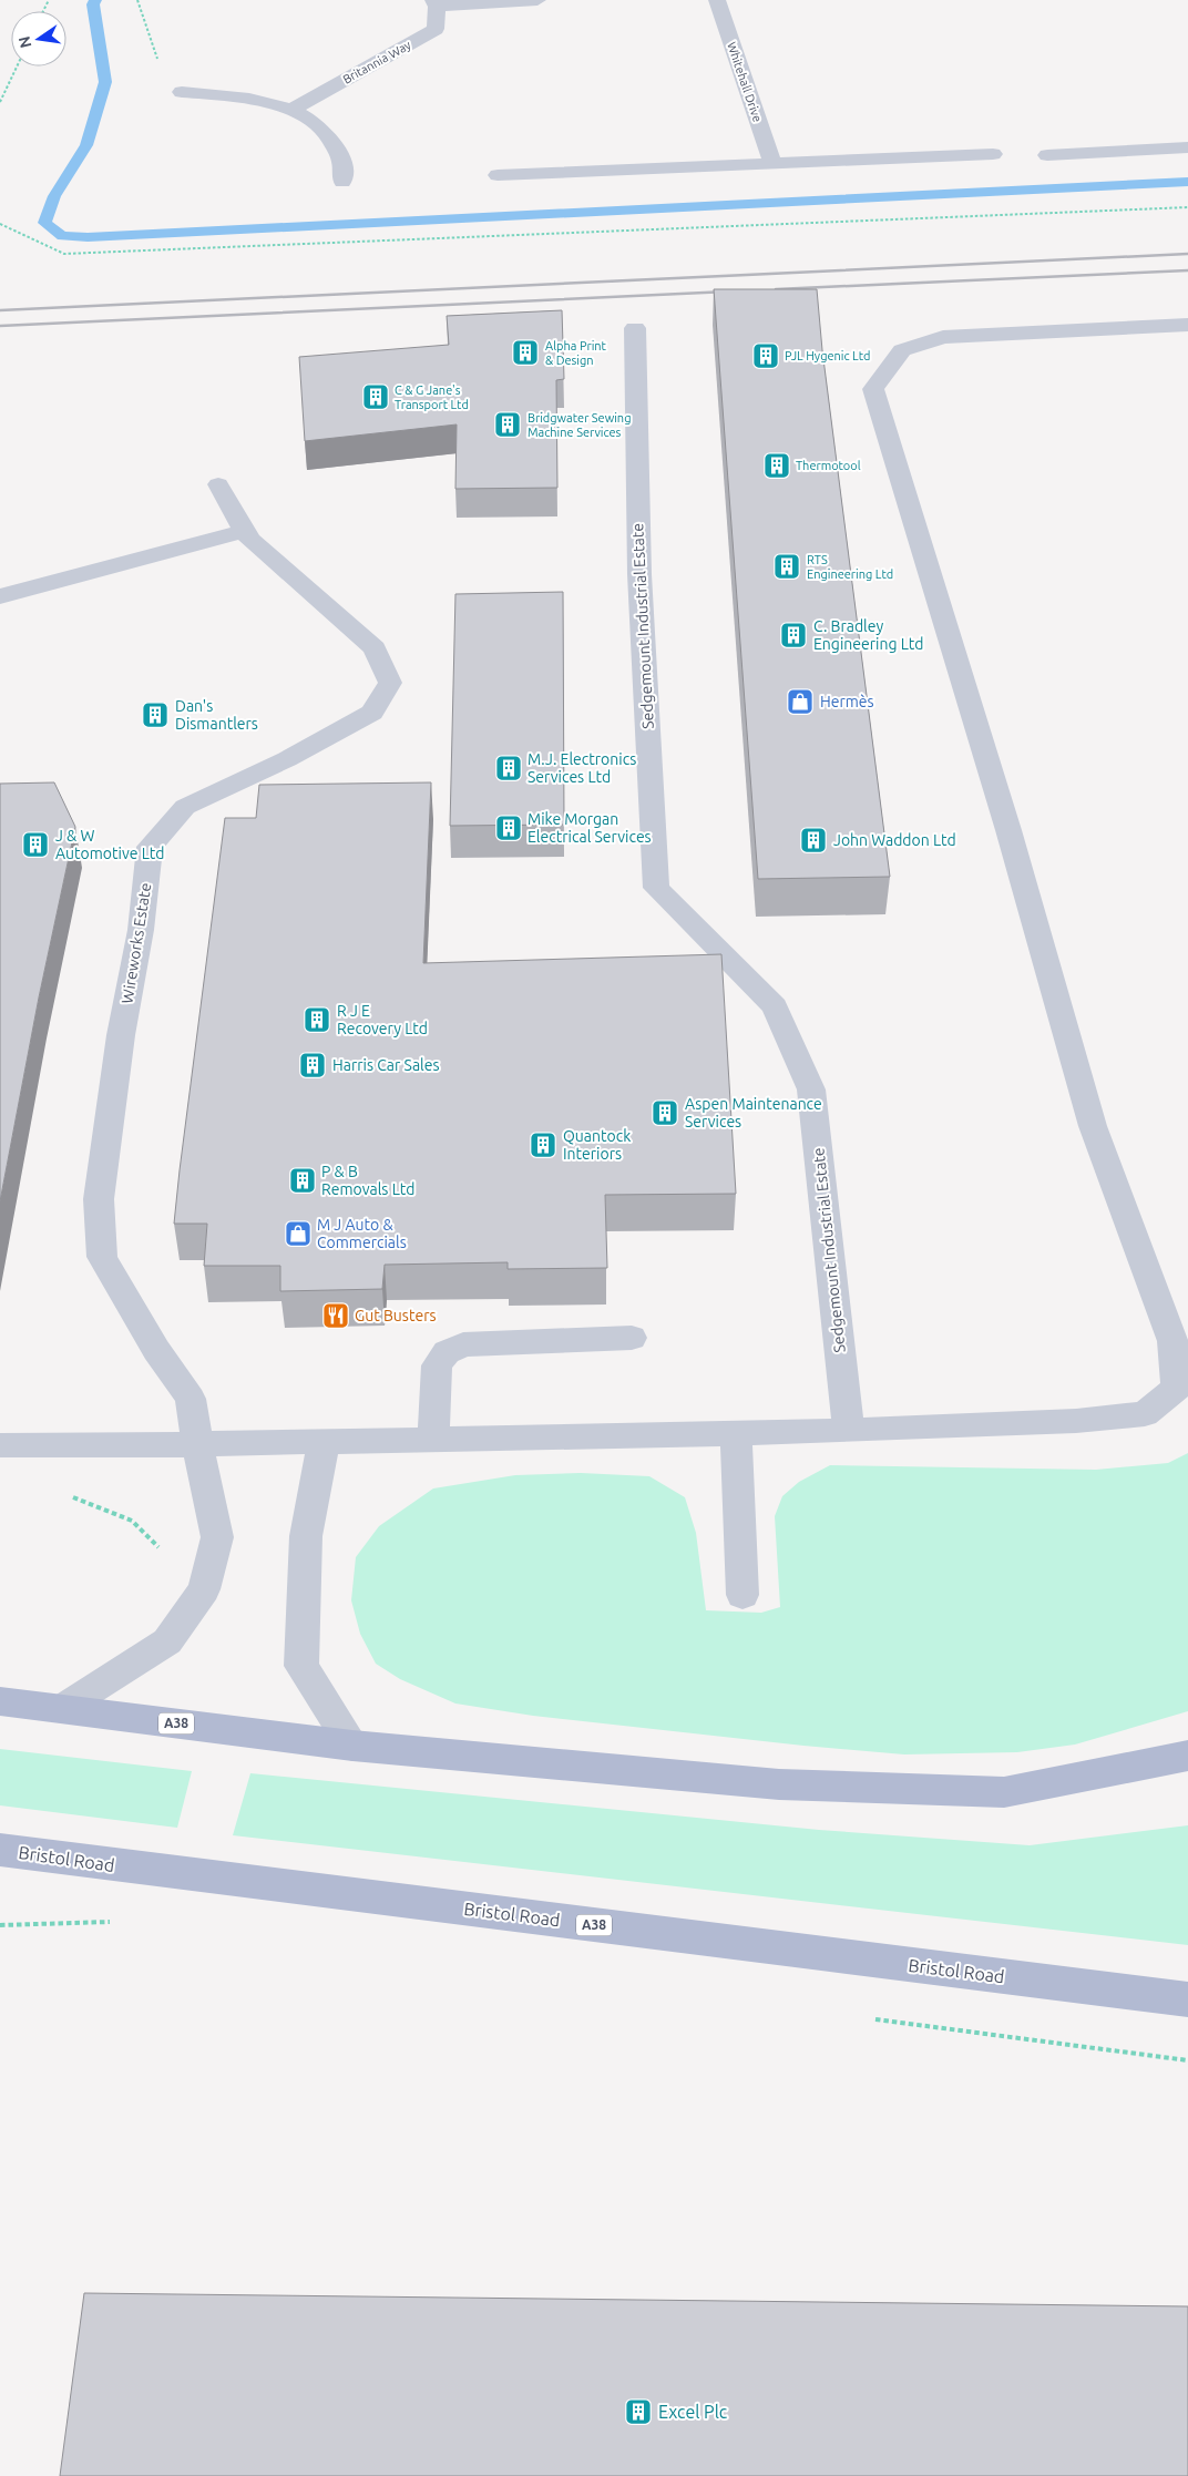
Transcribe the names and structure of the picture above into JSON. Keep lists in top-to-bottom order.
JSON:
{
  "streets": {
    "main road": ["A38", "Bristol Road"],
    "street": [
      "Britannia Way",
      "Whitehall Drive",
      "Sedgemount Industrial Estate",
      "Wireworks Estate"
    ]
  },
  "places": {
    "building": [
      "Alpha Print & Design",
      "PJL Hygenic Ltd",
      "C & G Jane's Transport Ltd",
      "Bridgwater Sewing Machine Services",
      "Thermotool",
      "RTS Engineering Ltd",
      "C. Bradley Engineering Ltd",
      "Dan's Dismantlers",
      "M.J. Electronics Services Ltd",
      "Mike Morgan Electrical Services",
      "John Waddon Ltd",
      "J & W Automotive Ltd",
      "R J E Recovery Ltd",
      "Harris Car Sales",
      "Aspen Maintenance Services",
      "Quantock Interiors",
      "P & B Removals Ltd",
      "Excel Plc"
    ],
    "shop": ["Hermès", "M J Auto & Commercials"],
    "restaurant": ["Gut Busters"]
  },
  "north": "left"
}
